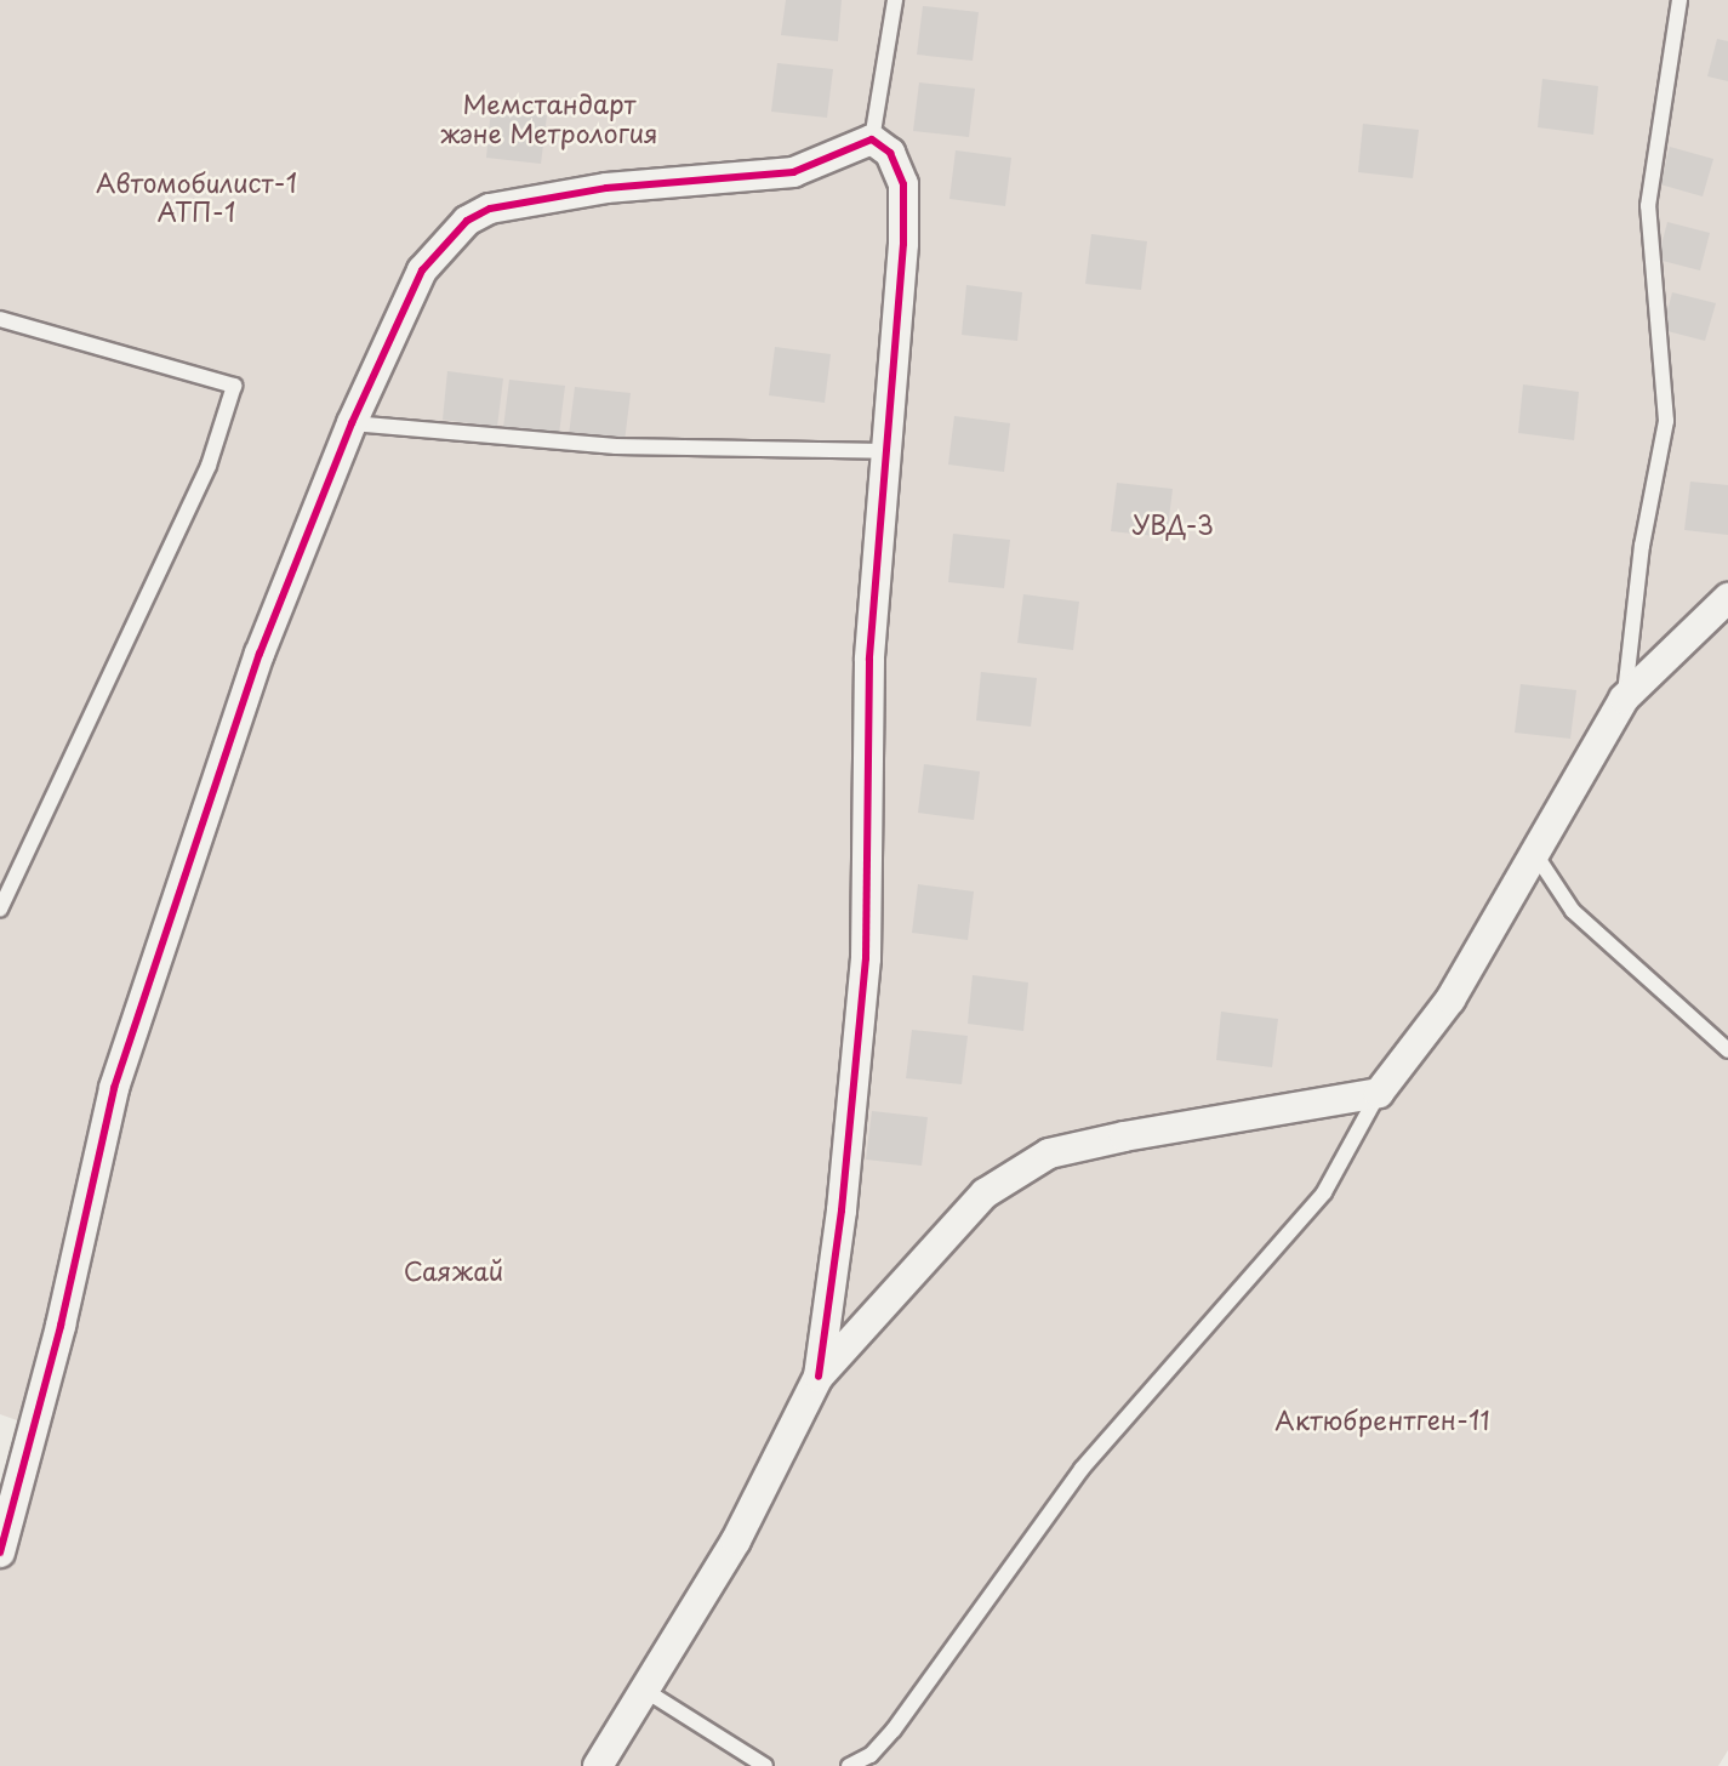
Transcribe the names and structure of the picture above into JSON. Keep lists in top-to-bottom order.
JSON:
{
  "parks": [
    "Мемстандарт және Метрология",
    "Автомобилист-1 АТП-1",
    "УВД-3",
    "Саяжай",
    "Актюбрентген-11"
  ]
}
